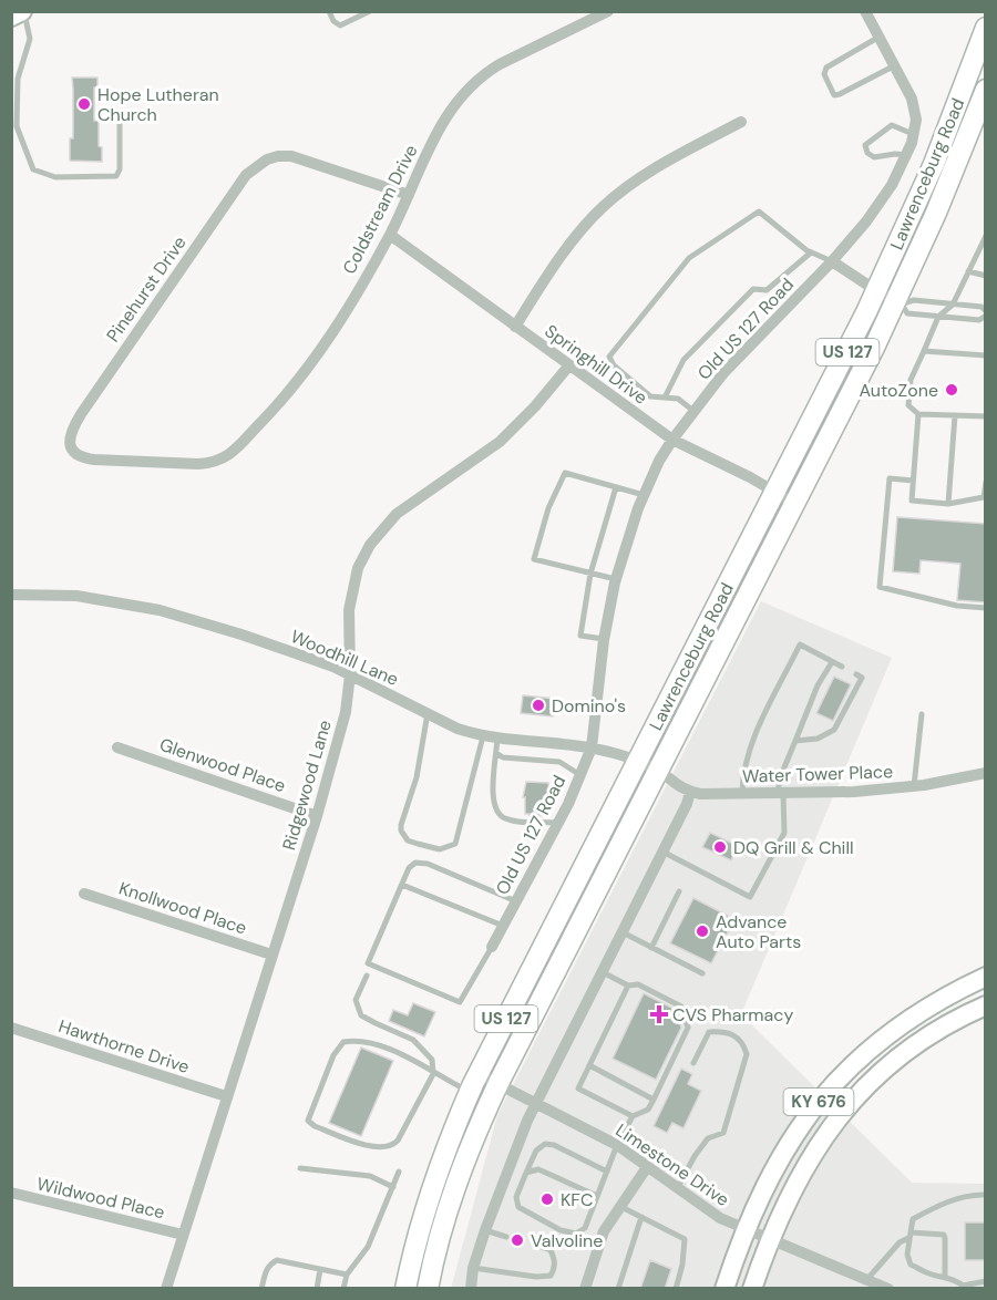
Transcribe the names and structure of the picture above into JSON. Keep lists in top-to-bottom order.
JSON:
{
  "streets": {
    "highway": ["Lawrenceburg Road", "US 127"],
    "main road": ["KY 676"],
    "street": [
      "Coldstream Drive",
      "Pinehurst Drive",
      "Old US 127 Road",
      "Springhill Drive",
      "Woodhill Lane",
      "Glenwood Place",
      "Water Tower Place",
      "Ridgewood Lane",
      "Knollwood Place",
      "Hawthorne Drive",
      "Limestone Drive",
      "Wildwood Place"
    ]
  },
  "crossings": [
    ["Lawrenceburg Road", "Springhill Drive"],
    ["Lawrenceburg Road", "Woodhill Lane"],
    ["Lawrenceburg Road", "Water Tower Place"],
    ["Lawrenceburg Road", "Limestone Drive"],
    ["Coldstream Drive", "Pinehurst Drive"],
    ["Coldstream Drive", "Springhill Drive"],
    ["Old US 127 Road", "Springhill Drive"],
    ["Old US 127 Road", "Woodhill Lane"],
    ["Springhill Drive", "Ridgewood Lane"],
    ["Woodhill Lane", "Water Tower Place"],
    ["Woodhill Lane", "Ridgewood Lane"],
    ["Glenwood Place", "Ridgewood Lane"],
    ["Ridgewood Lane", "Knollwood Place"],
    ["Ridgewood Lane", "Hawthorne Drive"],
    ["Ridgewood Lane", "Wildwood Place"],
    ["KY 676", "Limestone Drive"]
  ],
  "places": {
    "other": [
      "Hope Lutheran Church",
      "AutoZone",
      "Domino's",
      "DQ Grill & Chill",
      "Advance Auto Parts",
      "KFC",
      "Valvoline"
    ],
    "health": ["CVS Pharmacy"]
  }
}
